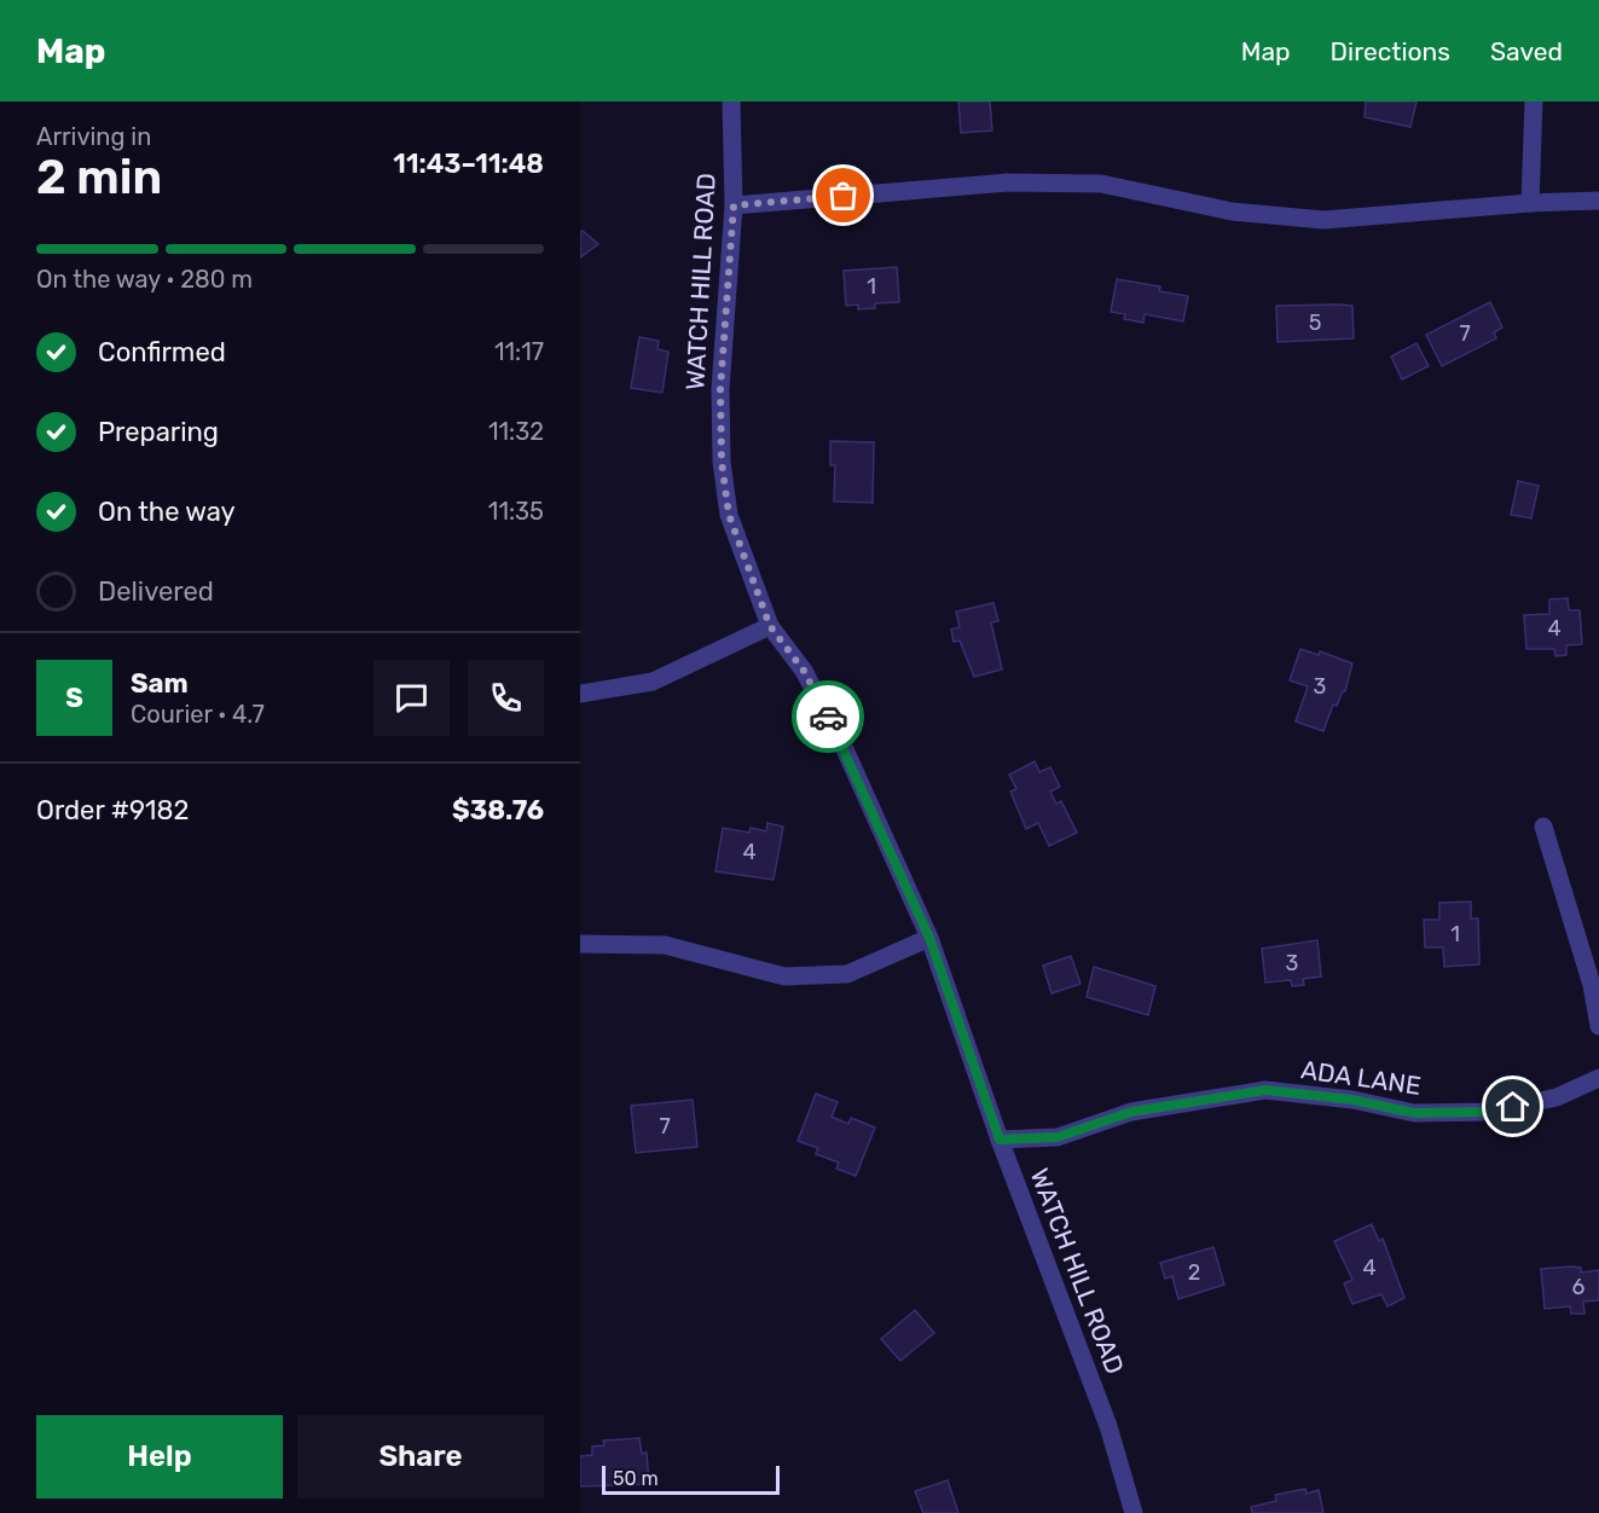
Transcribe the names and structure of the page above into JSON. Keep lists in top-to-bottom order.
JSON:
{
  "streets": {
    "street": ["WATCH HILL ROAD", "ADA LANE"]
  },
  "crossings": [
    ["WATCH HILL ROAD", "ADA LANE"]
  ],
  "house_numbers": [
    "1",
    "5",
    "7",
    "4",
    "3",
    "4",
    "1",
    "3",
    "7",
    "4",
    "2",
    "6"
  ],
  "scale_bar": "50 m",
  "page": {
    "header": "Map",
    "nav": ["Map", "Directions", "Saved"],
    "heading": ["2 min", "Arriving in", "11:43–11:48"],
    "panel": [
      "Sam",
      "Courier · 4.7",
      "Order #9182",
      "$38.76"
    ],
    "bar": "On the way · 280 m",
    "list": [
      ["Confirmed", "11:17"],
      ["Preparing", "11:32"],
      ["On the way", "11:35"],
      "Delivered"
    ],
    "round": "S",
    "buttons": ["Help", "Share"],
    "scale": "50 m"
  }
}
